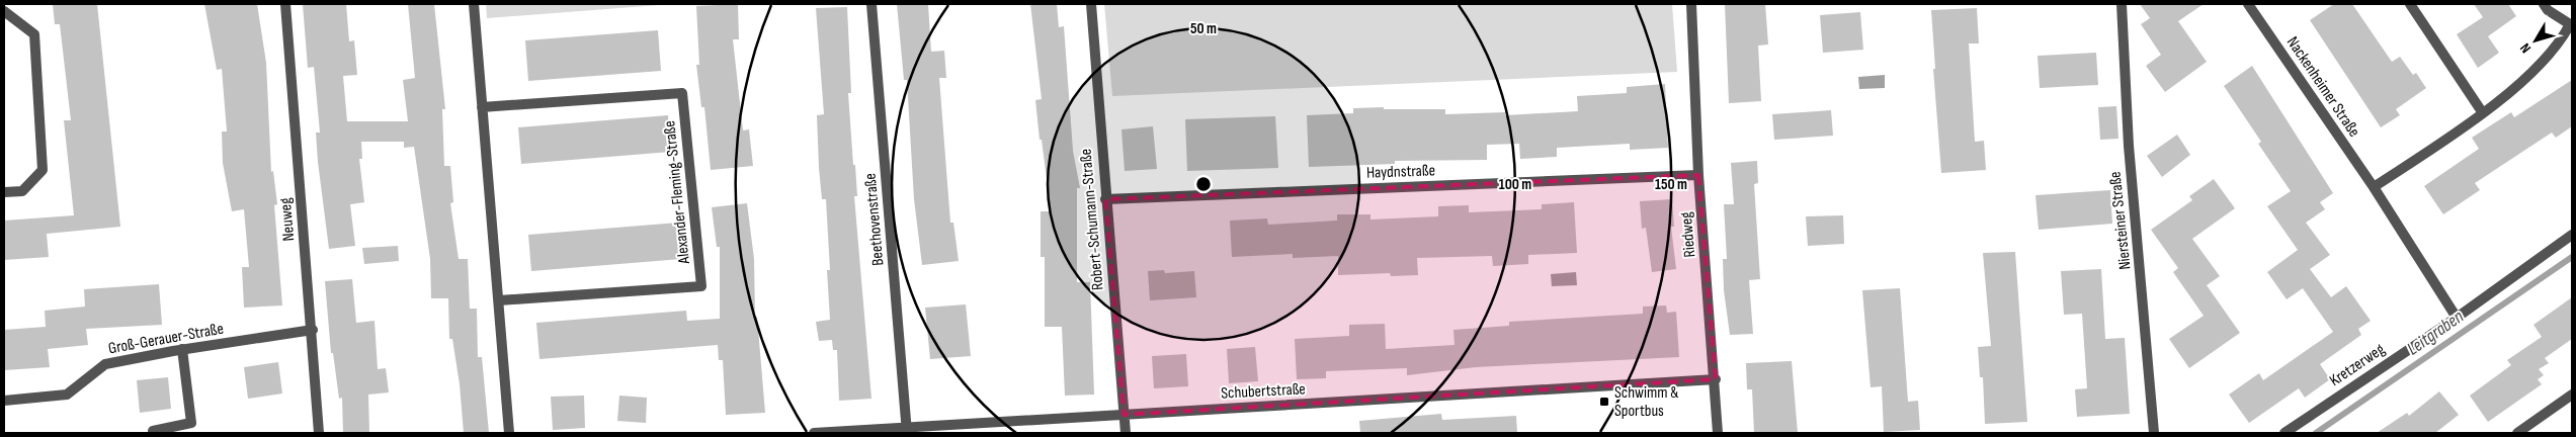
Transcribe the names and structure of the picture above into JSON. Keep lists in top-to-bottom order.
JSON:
{
  "streets": {
    "street": [
      "Nackenheimer Straße",
      "Haydnstraße",
      "Alexander-Fleming-Straße",
      "Neuweg",
      "Beethovenstraße",
      "Robert-Schumann-Straße",
      "Niersteiner Straße",
      "Riedweg",
      "Groß-Gerauer-Straße",
      "Kretzerweg",
      "Schubertstraße"
    ]
  },
  "crossings": [
    ["Nackenheimer Straße", "Kretzerweg"],
    ["Haydnstraße", "Robert-Schumann-Straße"],
    ["Haydnstraße", "Riedweg"],
    ["Neuweg", "Groß-Gerauer-Straße"],
    ["Beethovenstraße", "Schubertstraße"],
    ["Robert-Schumann-Straße", "Schubertstraße"],
    ["Riedweg", "Schubertstraße"]
  ],
  "water": ["Leitgraben"],
  "places": {
    "transit": ["Schwimm & Sportbus"]
  },
  "north": "bottom left",
  "rings": ["50 m", "100 m", "150 m"]
}
